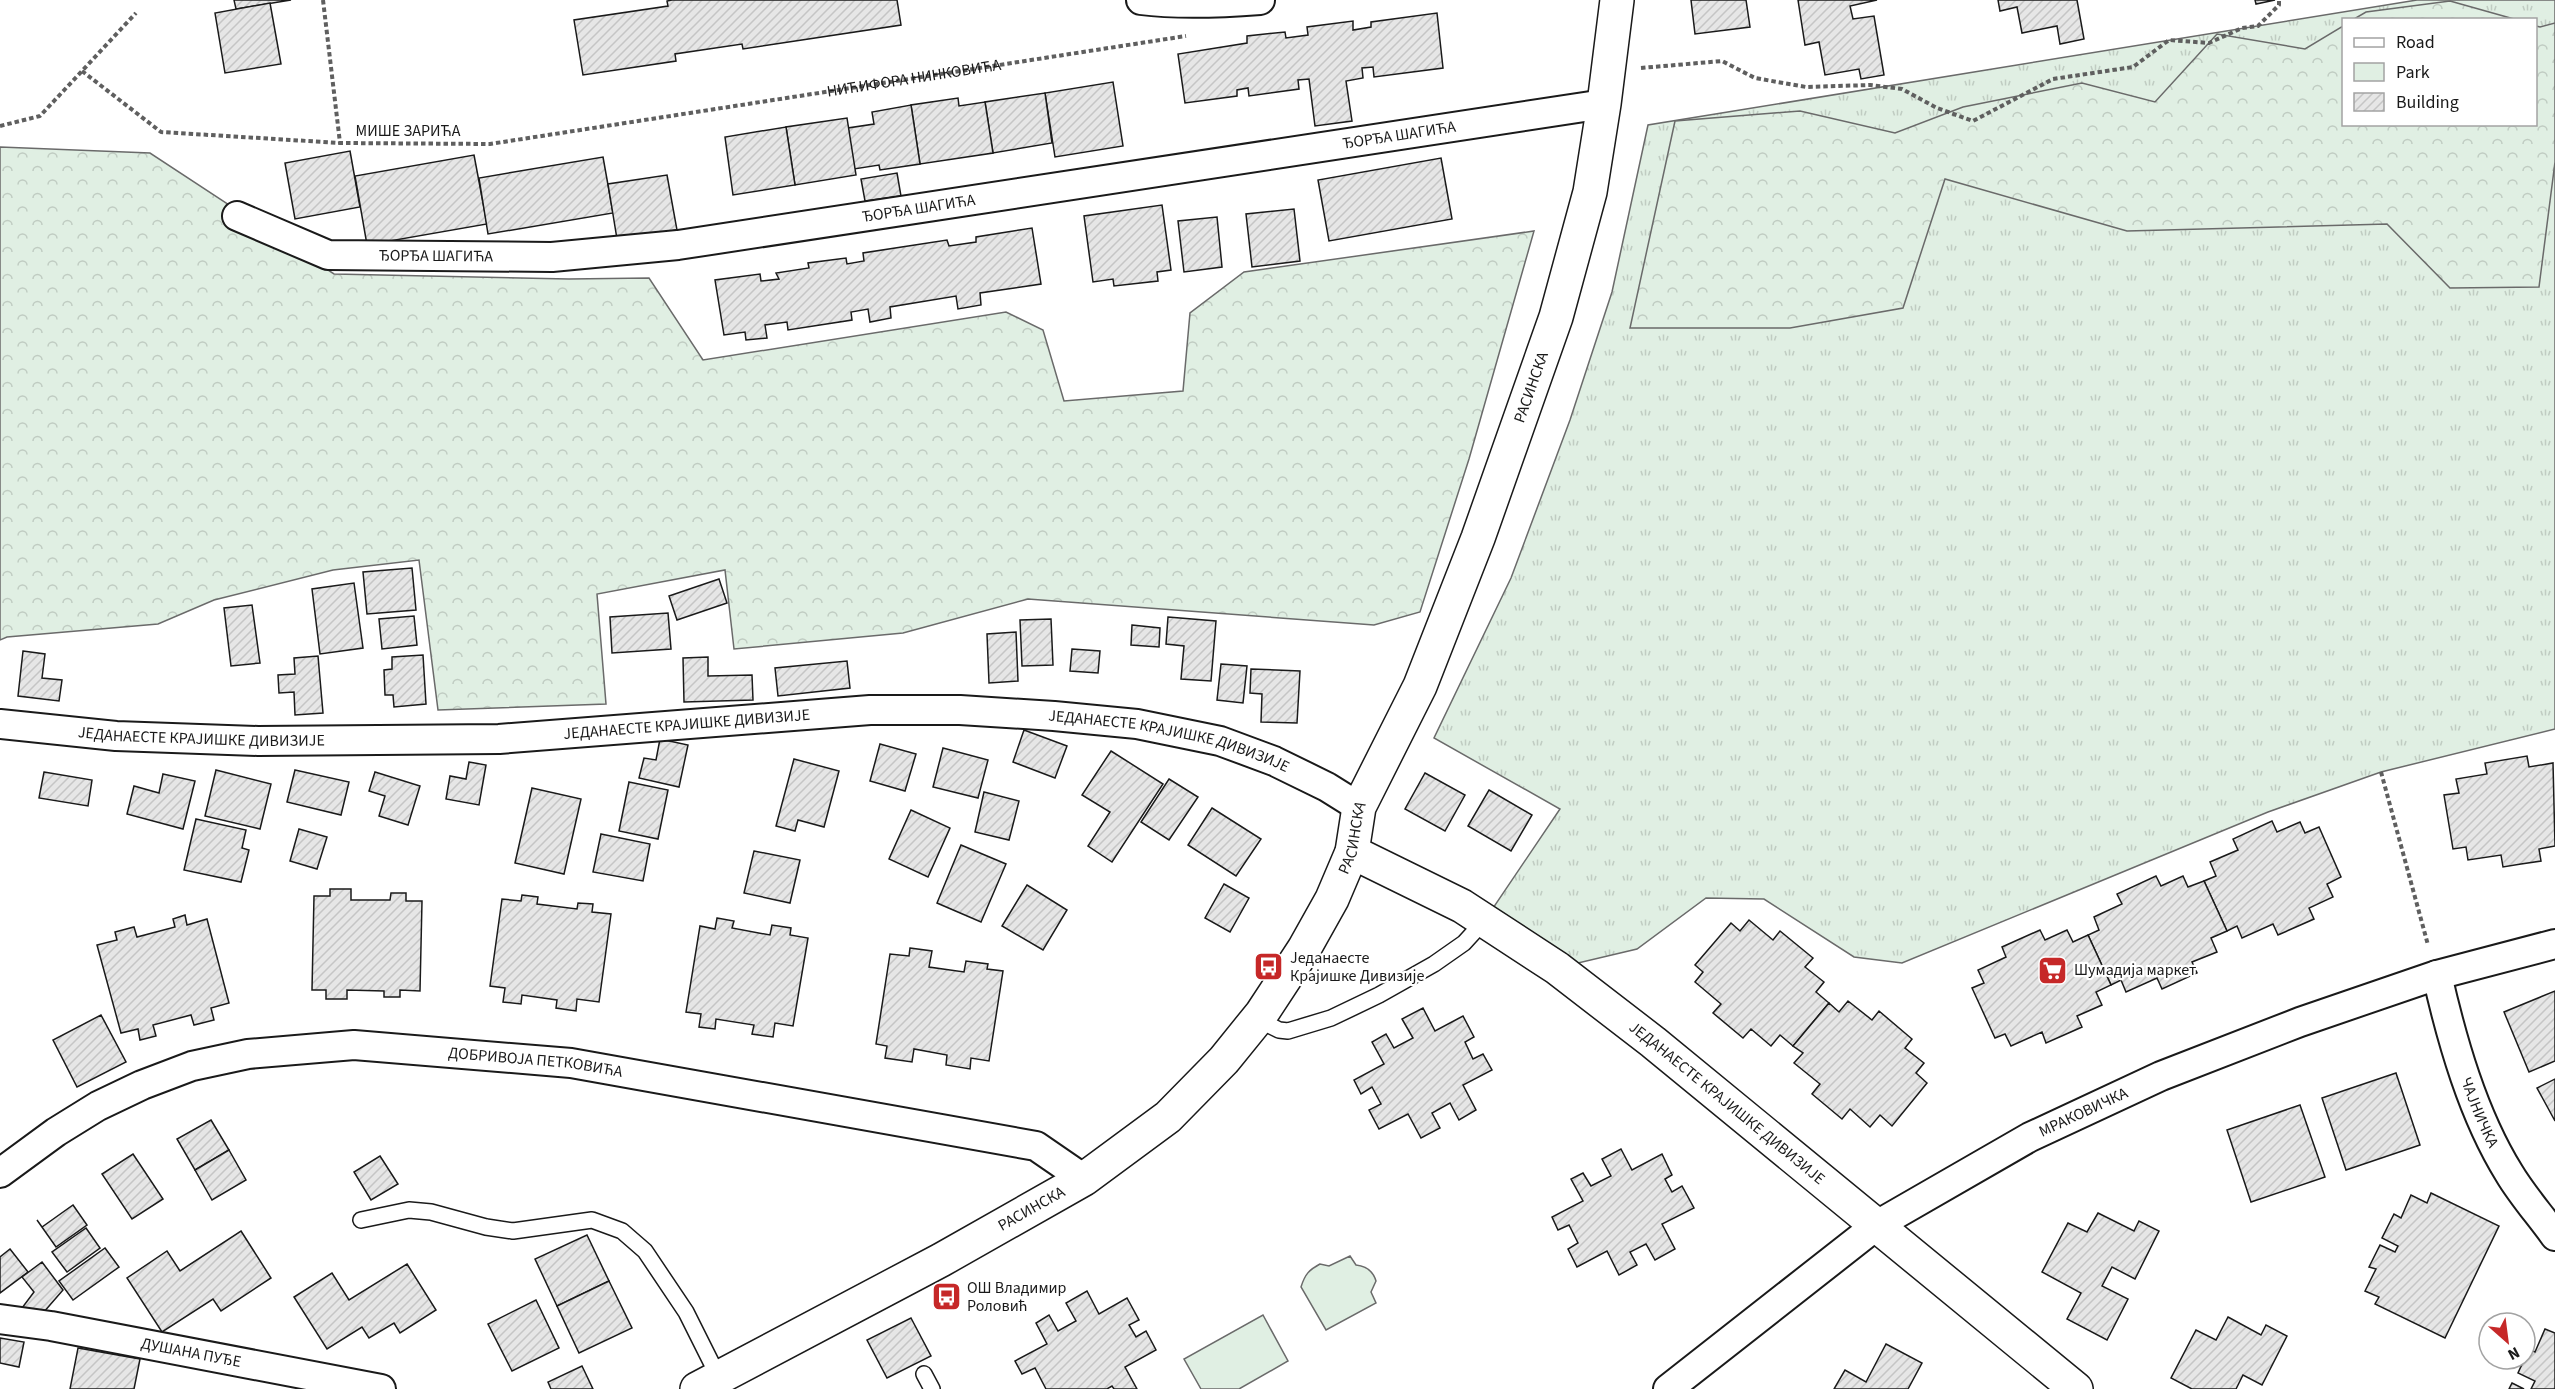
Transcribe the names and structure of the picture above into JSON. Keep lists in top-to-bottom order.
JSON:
{
  "streets": {
    "street": [
      "ЂОРЂА ШАГИЋА",
      "РАСИНСКА",
      "ЈЕДАНАЕСТЕ КРАЈИШКЕ ДИВИЗИЈЕ",
      "ДОБРИВОЈА ПЕТКОВИЋА",
      "МРАКОВИЧКА",
      "ЧАЈНИЧКА",
      "ДУШАНА ПУЂЕ"
    ],
    "path": ["НИЋИФОРА НИНКОВИЋА", "МИШЕ ЗАРИЋА"]
  },
  "crossings": [
    ["НИЋИФОРА НИНКОВИЋА", "МИШЕ ЗАРИЋА"],
    ["ЂОРЂА ШАГИЋА", "РАСИНСКА"],
    ["РАСИНСКА", "ЈЕДАНАЕСТЕ КРАЈИШКЕ ДИВИЗИЈЕ"],
    ["РАСИНСКА", "ДОБРИВОЈА ПЕТКОВИЋА"],
    ["ЈЕДАНАЕСТЕ КРАЈИШКЕ ДИВИЗИЈЕ", "МРАКОВИЧКА"],
    ["МРАКОВИЧКА", "ЧАЈНИЧКА"]
  ],
  "places": {
    "bus stop": ["Једанаесте Крајишке Дивизије", "ОШ Владимир Роловић"],
    "supermarket": ["Шумадија маркет"]
  },
  "legend": ["Road", "Park", "Building"],
  "north": "bottom right"
}
